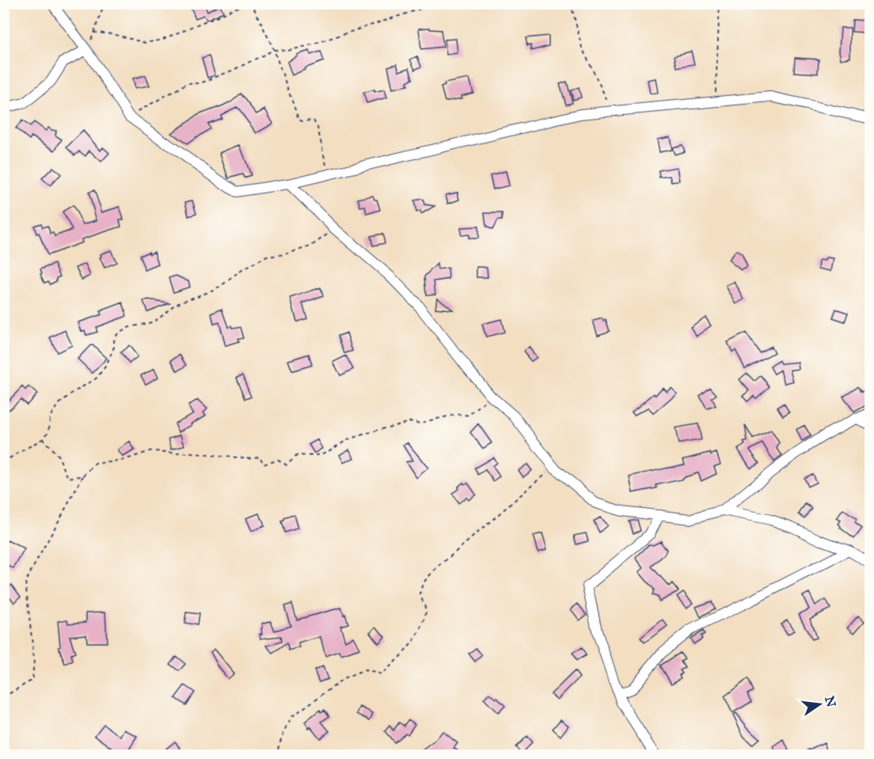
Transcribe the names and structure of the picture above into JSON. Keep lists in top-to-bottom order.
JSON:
{
  "north": "right"
}
